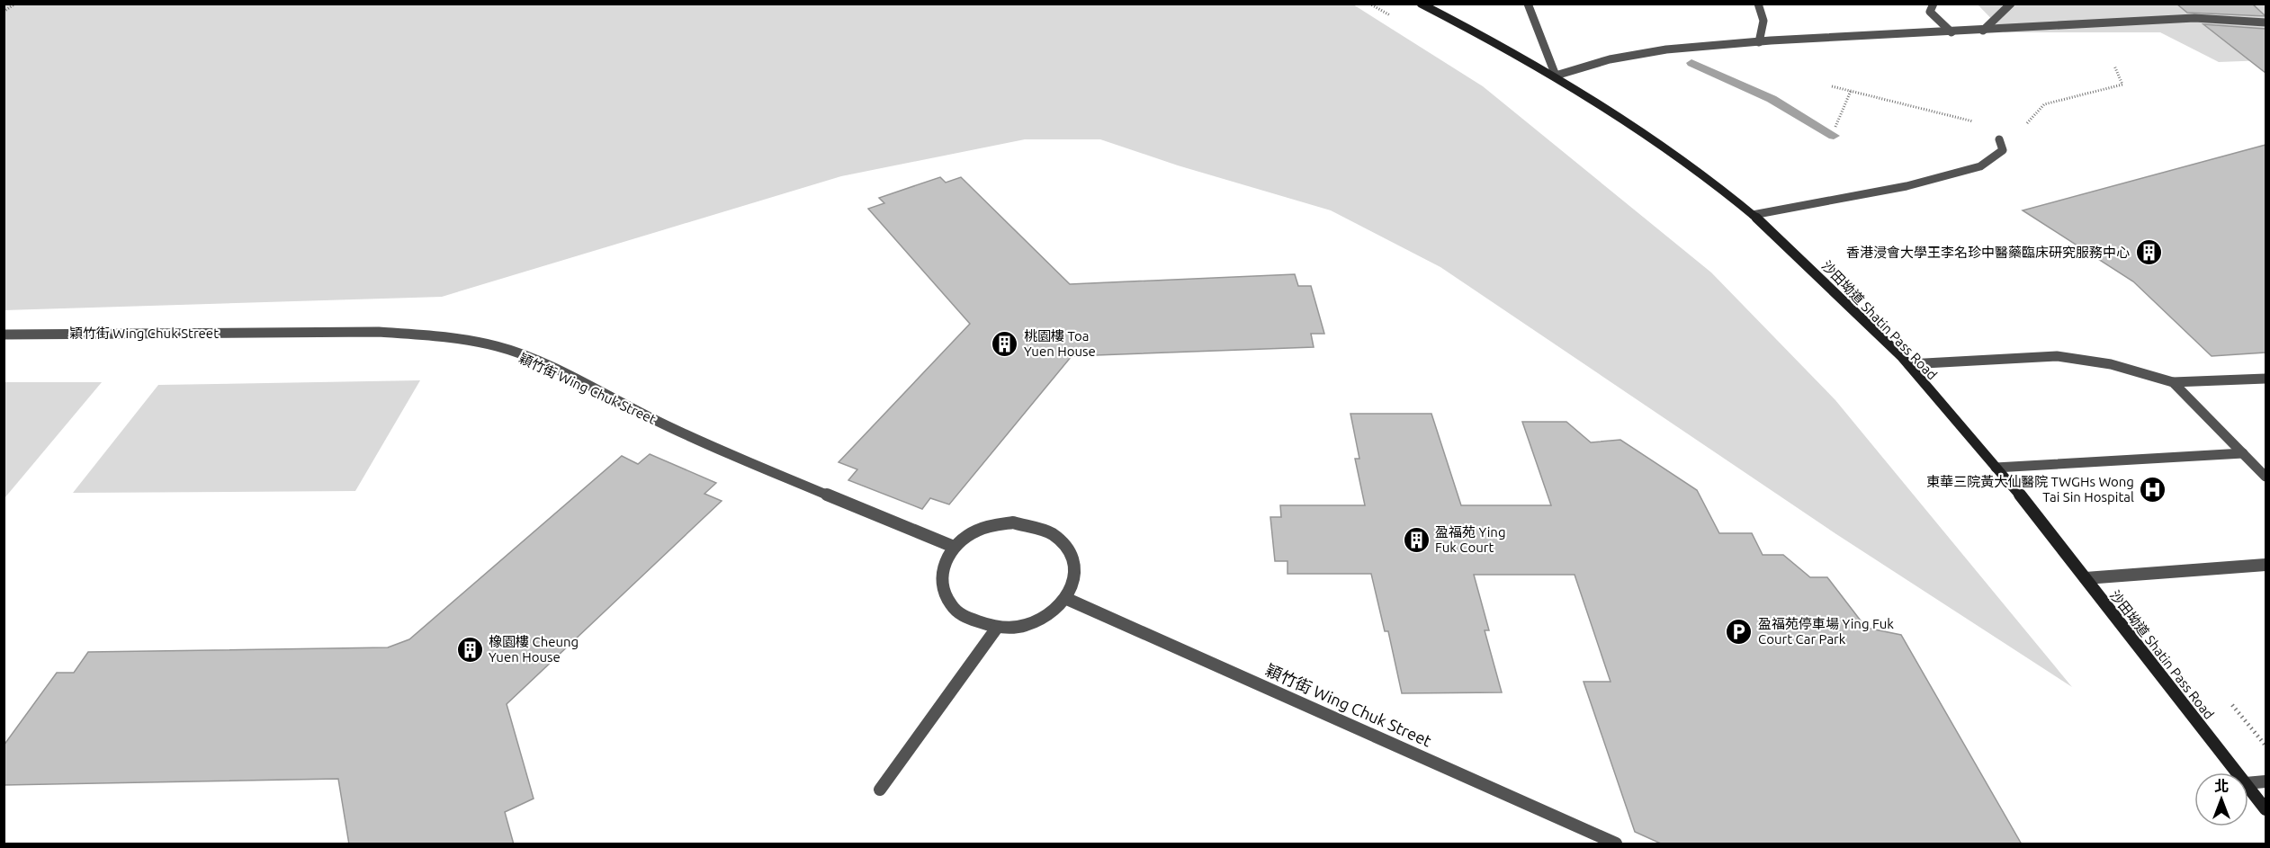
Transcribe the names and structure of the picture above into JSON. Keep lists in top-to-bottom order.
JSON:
{
  "streets": {
    "main road": ["沙田坳道 Shatin Pass Road"],
    "lane": ["穎竹街 Wing Chuk Street"]
  },
  "places": {
    "building": [
      "香港浸會大學王李名珍中醫藥臨床研究服務中心",
      "桃園樓 Toa Yuen House",
      "盈福苑 Ying Fuk Court",
      "橡園樓 Cheung Yuen House"
    ],
    "hospital": ["東華三院黃大仙醫院 TWGHs Wong Tai Sin Hospital"],
    "parking": ["盈福苑停車場 Ying Fuk Court Car Park"]
  },
  "north": "top"
}
